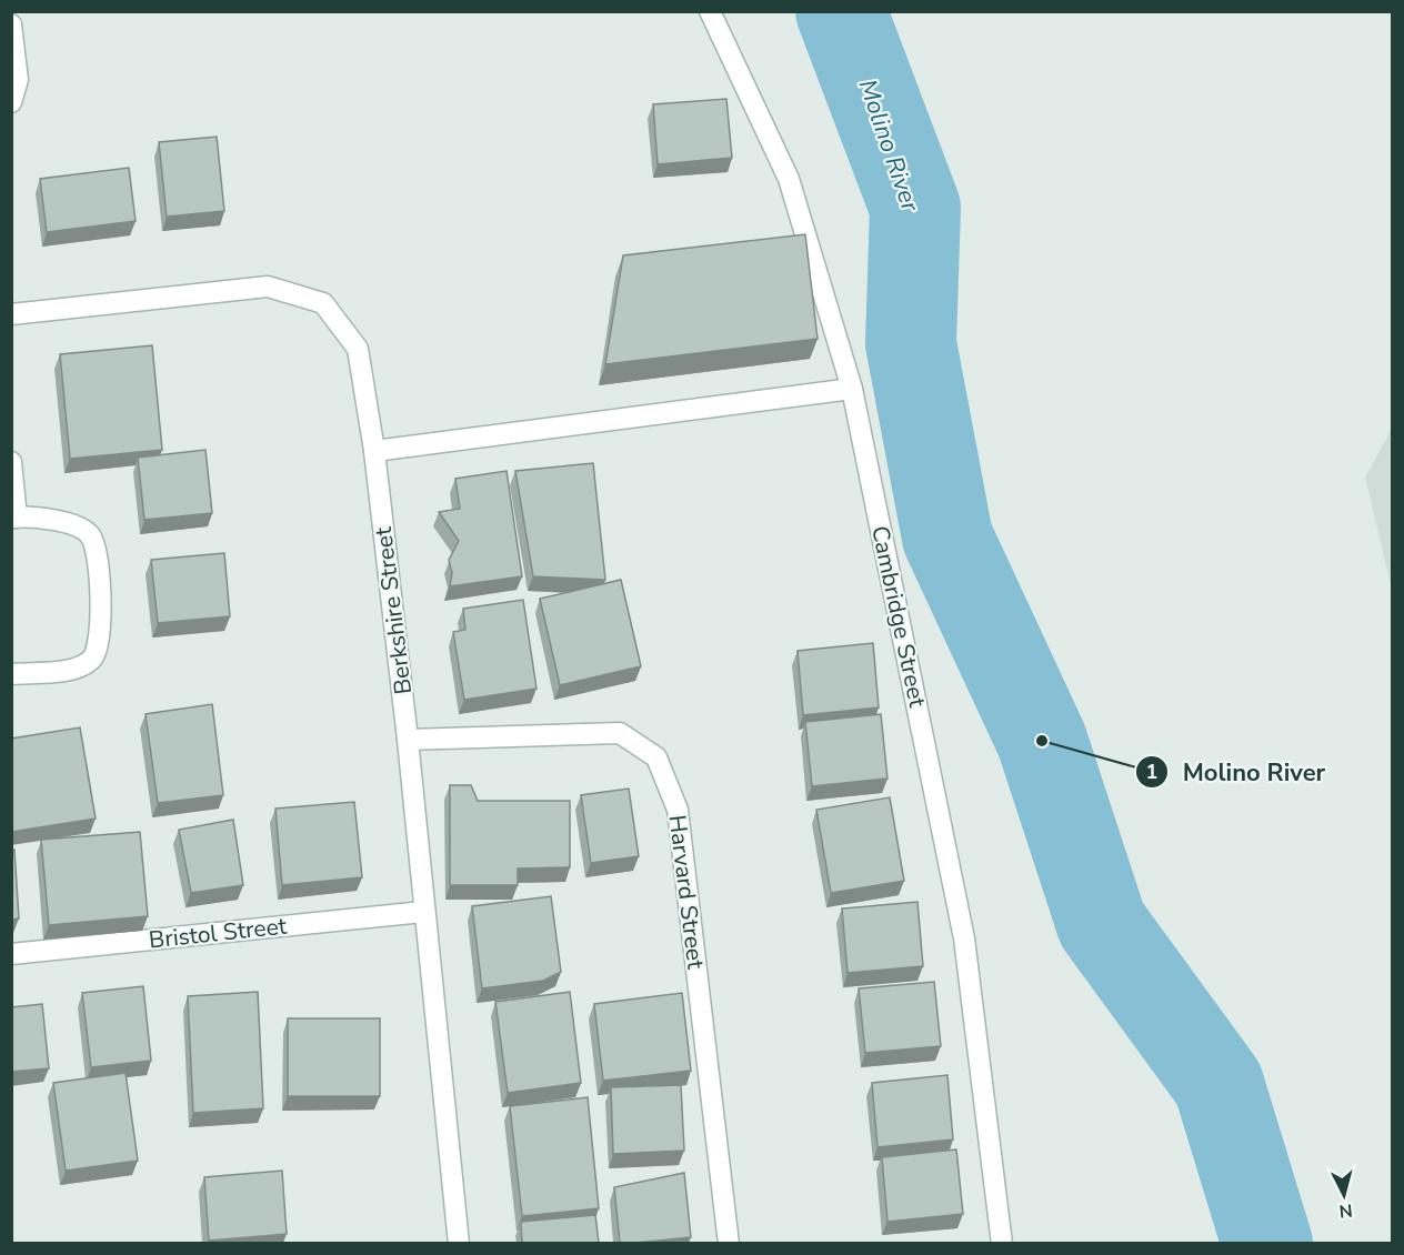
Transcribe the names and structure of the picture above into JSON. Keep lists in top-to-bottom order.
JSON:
{
  "streets": {
    "street": [
      "Berkshire Street",
      "Cambridge Street",
      "Harvard Street",
      "Bristol Street"
    ]
  },
  "crossings": [
    ["Berkshire Street", "Harvard Street"],
    ["Berkshire Street", "Bristol Street"]
  ],
  "water": ["Molino River"],
  "places": ["Molino River"],
  "north": "bottom"
}
